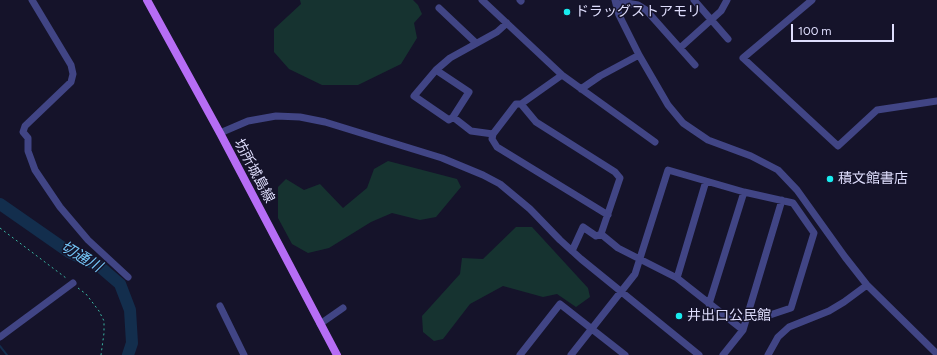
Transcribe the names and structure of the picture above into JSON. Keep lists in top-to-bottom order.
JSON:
{
  "streets": {
    "main road": ["坊所城島線"]
  },
  "water": ["切通川"],
  "places": ["ドラッグストアモリ", "積文館書店", "井出口公民館"],
  "scale_bar": "100 m"
}
